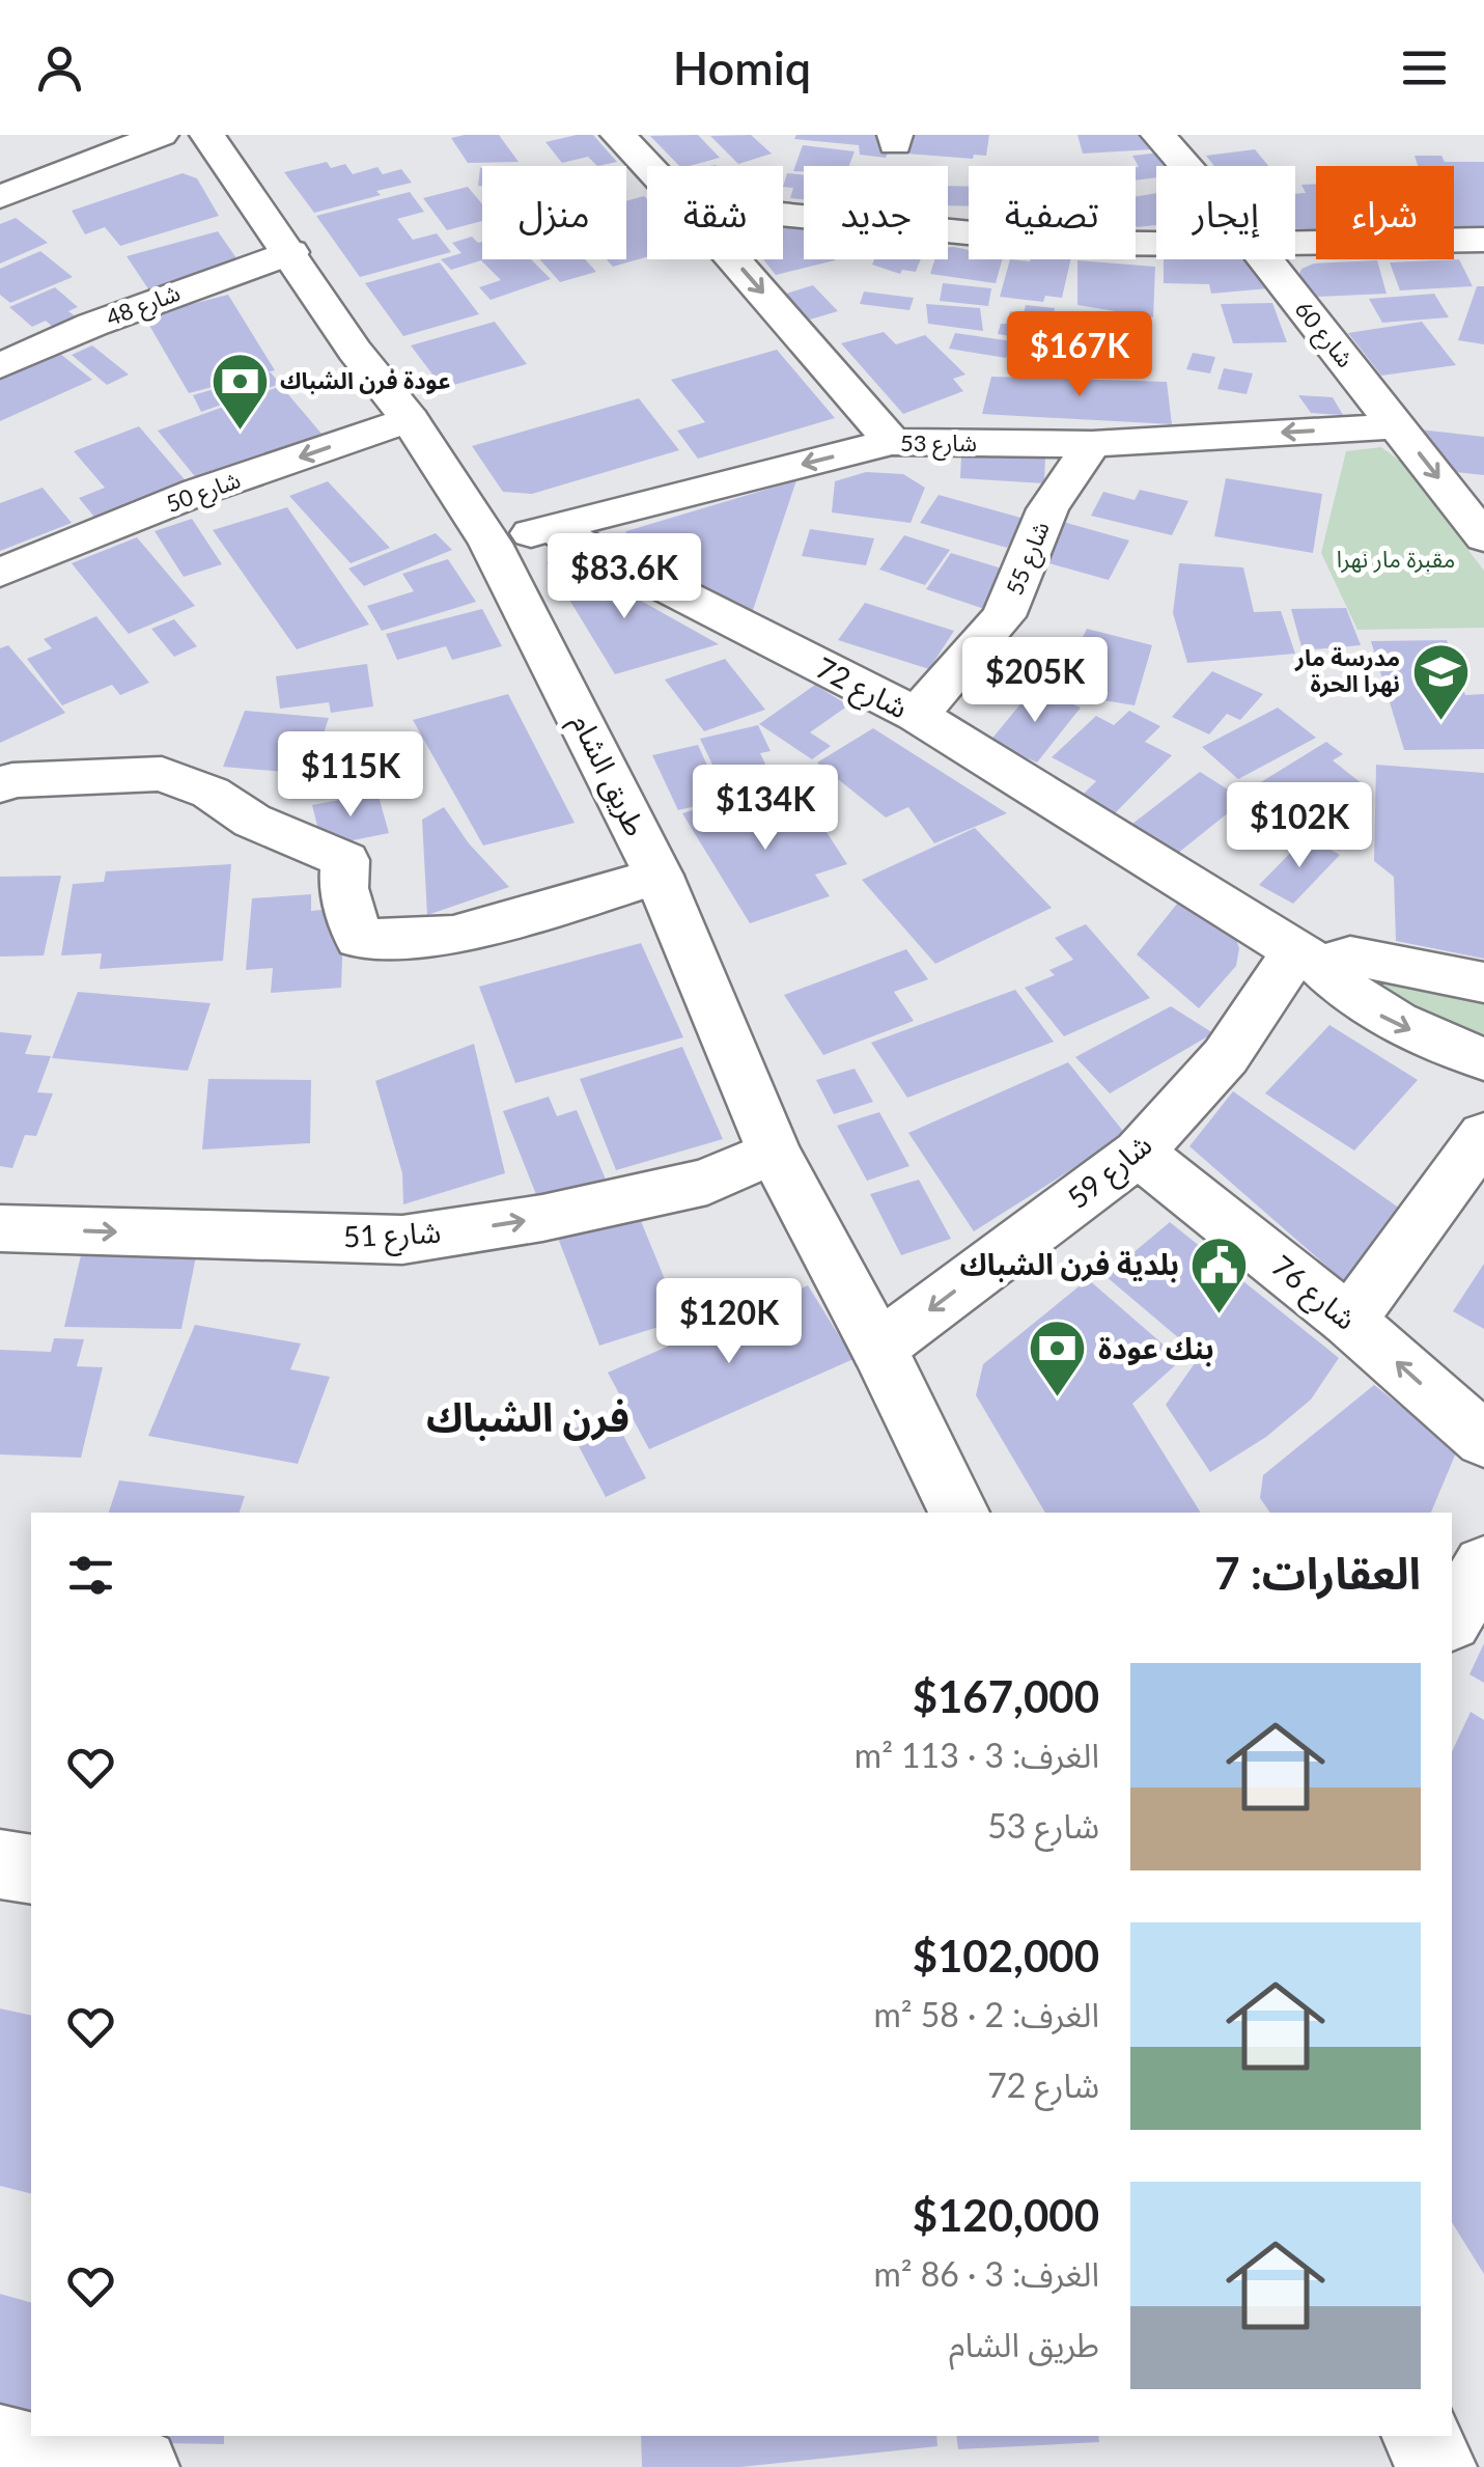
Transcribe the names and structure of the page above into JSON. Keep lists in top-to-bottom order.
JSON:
{
  "streets": {
    "street": [
      "شارع 48",
      "شارع 60",
      "شارع 53",
      "شارع 50",
      "شارع 55",
      "شارع 72",
      "طريق الشام",
      "شارع 59",
      "شارع 51",
      "شارع 76"
    ]
  },
  "crossings": [
    ["شارع 48", "طريق الشام"],
    ["شارع 60", "شارع 53"],
    ["شارع 53", "شارع 55"],
    ["شارع 53", "شارع 72"],
    ["شارع 53", "طريق الشام"],
    ["شارع 50", "طريق الشام"],
    ["شارع 55", "شارع 72"],
    ["شارع 72", "شارع 59"],
    ["طريق الشام", "شارع 59"],
    ["طريق الشام", "شارع 51"],
    ["شارع 59", "شارع 76"]
  ],
  "one_way": [
    "شارع 60",
    "شارع 59",
    "شارع 51",
    "شارع 76"
  ],
  "districts": ["فرن الشباك"],
  "parks": ["مقبرة مار نهرا"],
  "places": {
    "bank": ["عودة فرن الشباك", "بنك عودة"],
    "school or university": ["مدرسة مار نهرا الحرة"],
    "public building": ["بلدية فرن الشباك"]
  },
  "page": {
    "header": "Homiq",
    "chip": [
      "شراء",
      "إيجار",
      "تصفية",
      "جديد",
      "شقة",
      "منزل"
    ],
    "price": [
      "$167K",
      "$83.6K",
      "$205K",
      "$115K",
      "$134K",
      "$102K",
      "$120K"
    ],
    "heading": "العقارات: 7",
    "list": [
      {
        "name": "$167,000",
        "note": "الغرف: 3 · 113 m² · شارع 53"
      },
      {
        "name": "$102,000",
        "note": "الغرف: 2 · 58 m² · شارع 72"
      },
      {
        "name": "$120,000",
        "note": "الغرف: 3 · 86 m² · طريق الشام"
      }
    ]
  }
}
